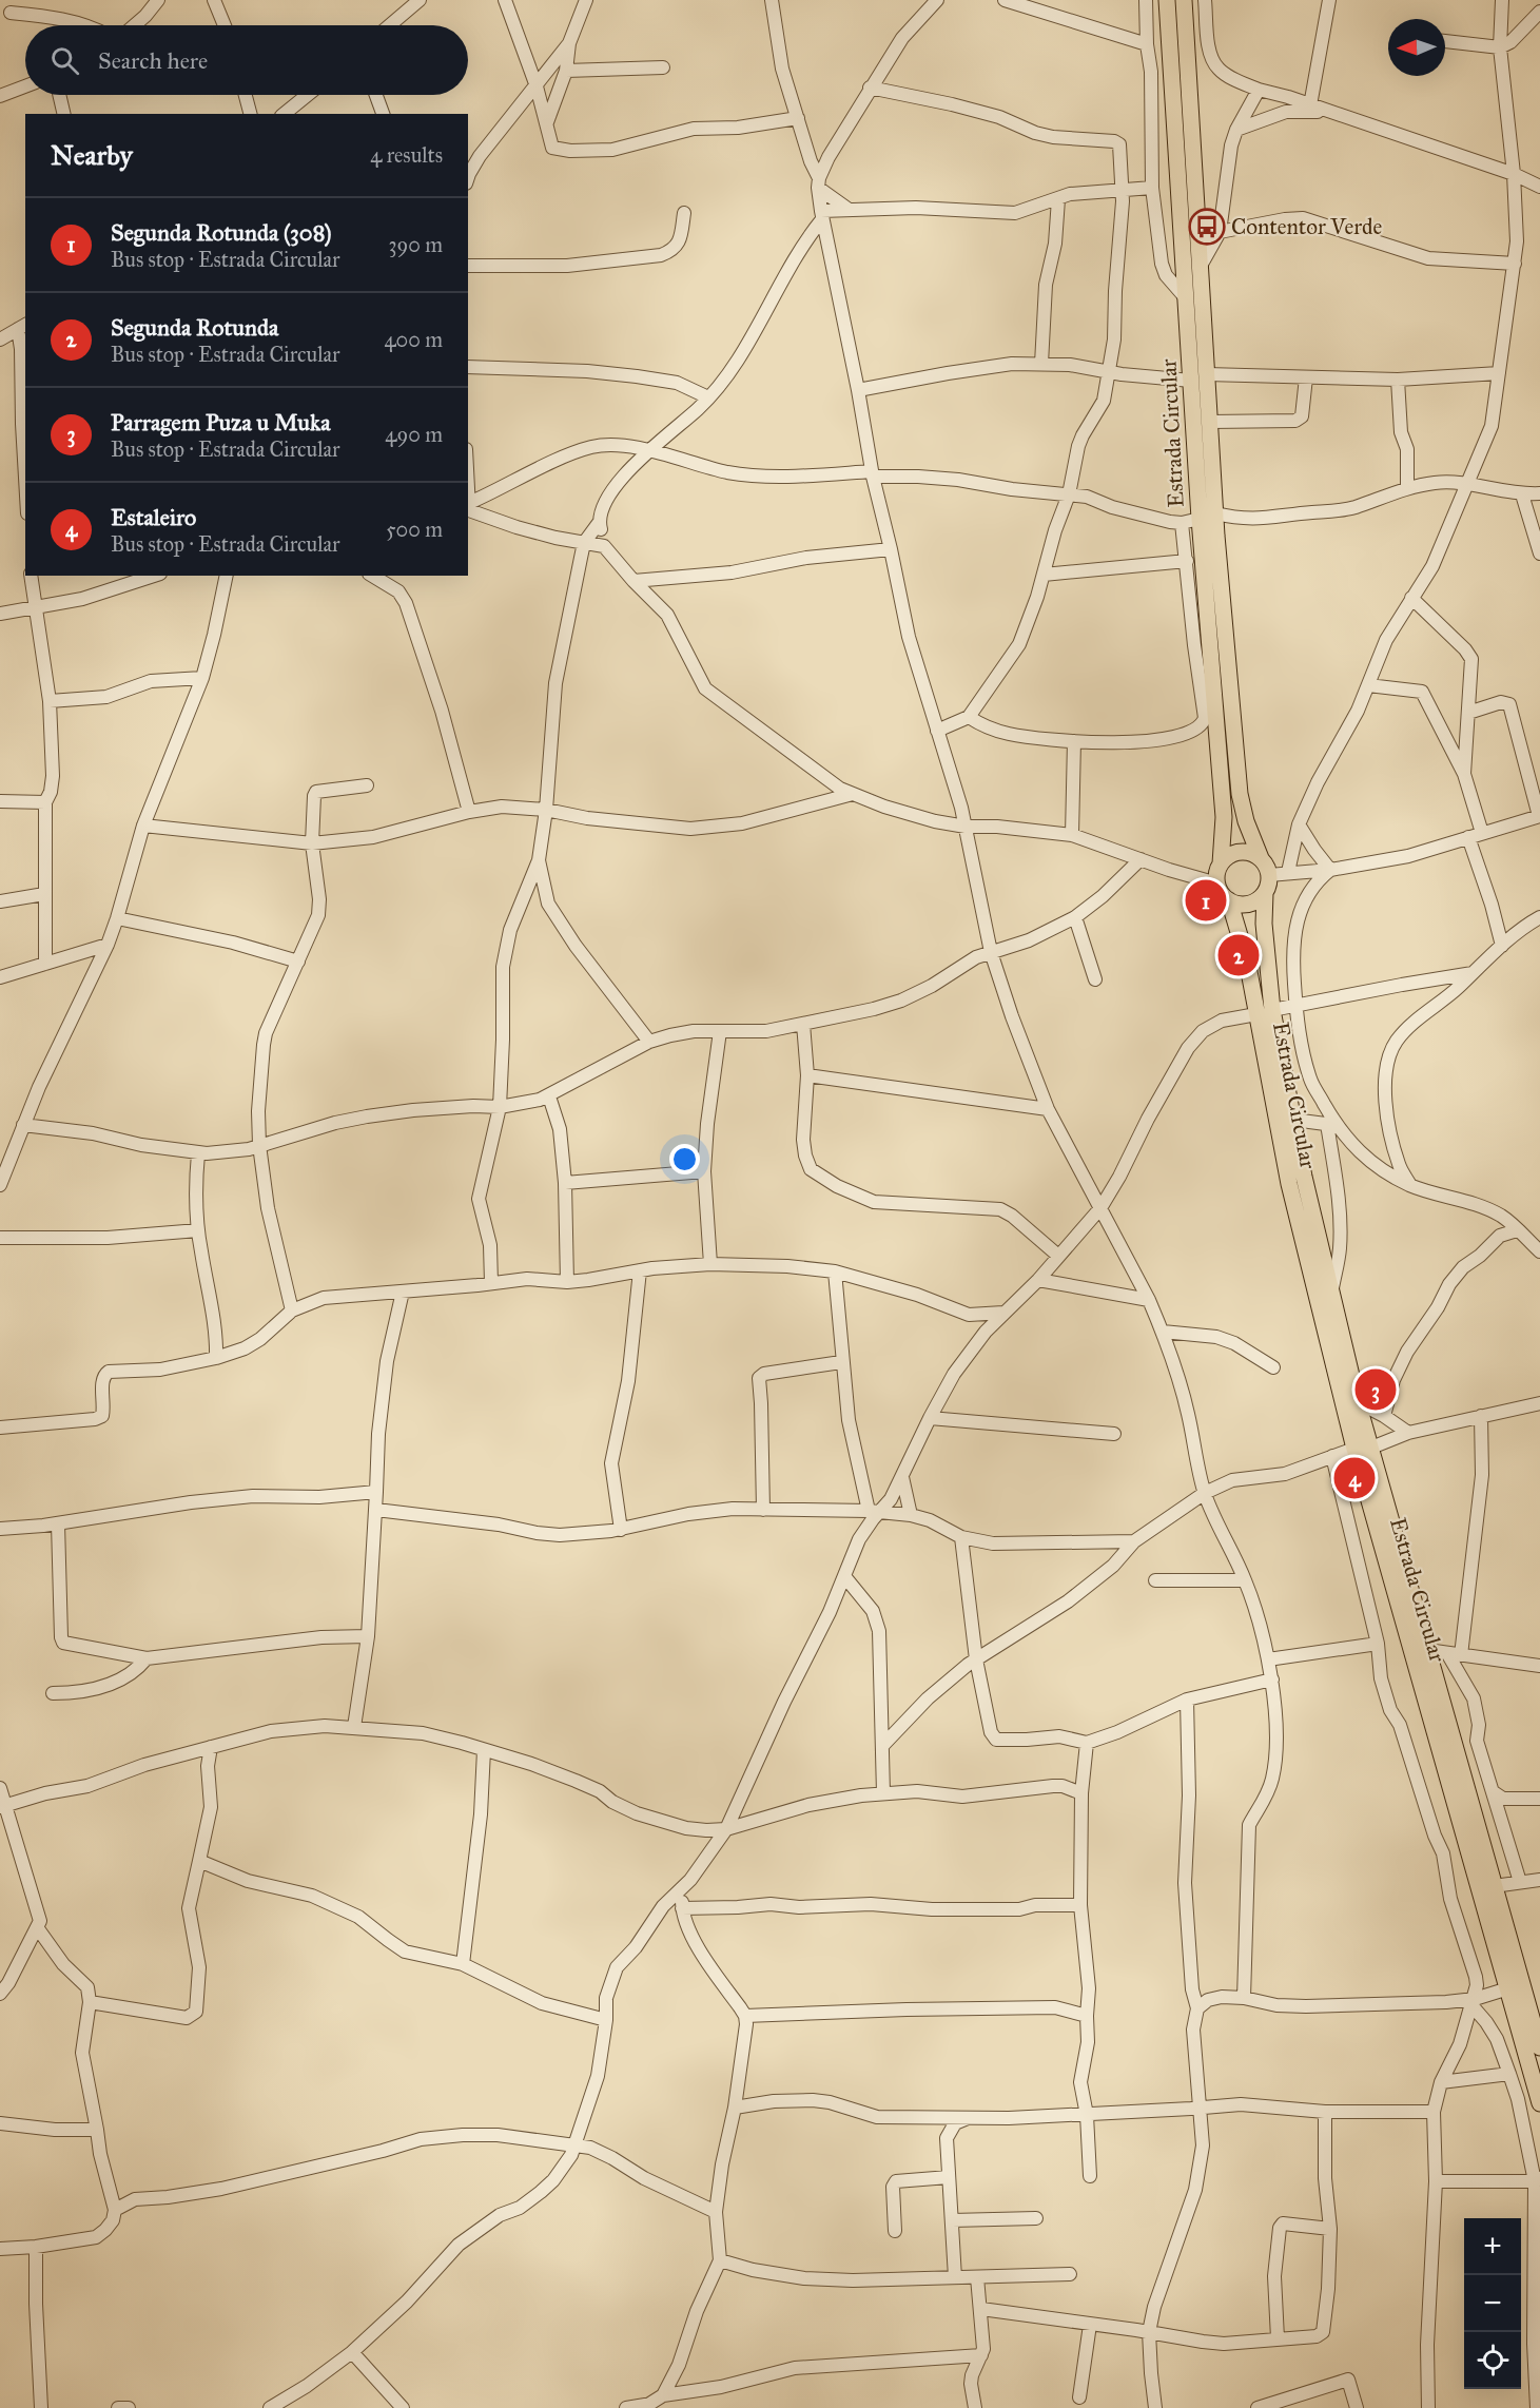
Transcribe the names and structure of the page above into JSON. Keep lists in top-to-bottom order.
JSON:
{
  "streets": {
    "main road": ["Estrada Circular"]
  },
  "places": {
    "bus stop": ["Contentor Verde"]
  },
  "north": "left",
  "page": {
    "search": "Search here",
    "heading": ["Nearby", "4 results"],
    "list": [
      {
        "mark": "1",
        "name": "Segunda Rotunda (308)",
        "note": "Bus stop · Estrada Circular",
        "value": "390 m"
      },
      {
        "mark": "2",
        "name": "Segunda Rotunda",
        "note": "Bus stop · Estrada Circular",
        "value": "400 m"
      },
      {
        "mark": "3",
        "name": "Parragem Puza u Muka",
        "note": "Bus stop · Estrada Circular",
        "value": "490 m"
      },
      {
        "mark": "4",
        "name": "Estaleiro",
        "note": "Bus stop · Estrada Circular",
        "value": "500 m"
      }
    ],
    "pins": [
      "1",
      "2",
      "3",
      "4"
    ],
    "map_buttons": ["+", "−"]
  }
}
